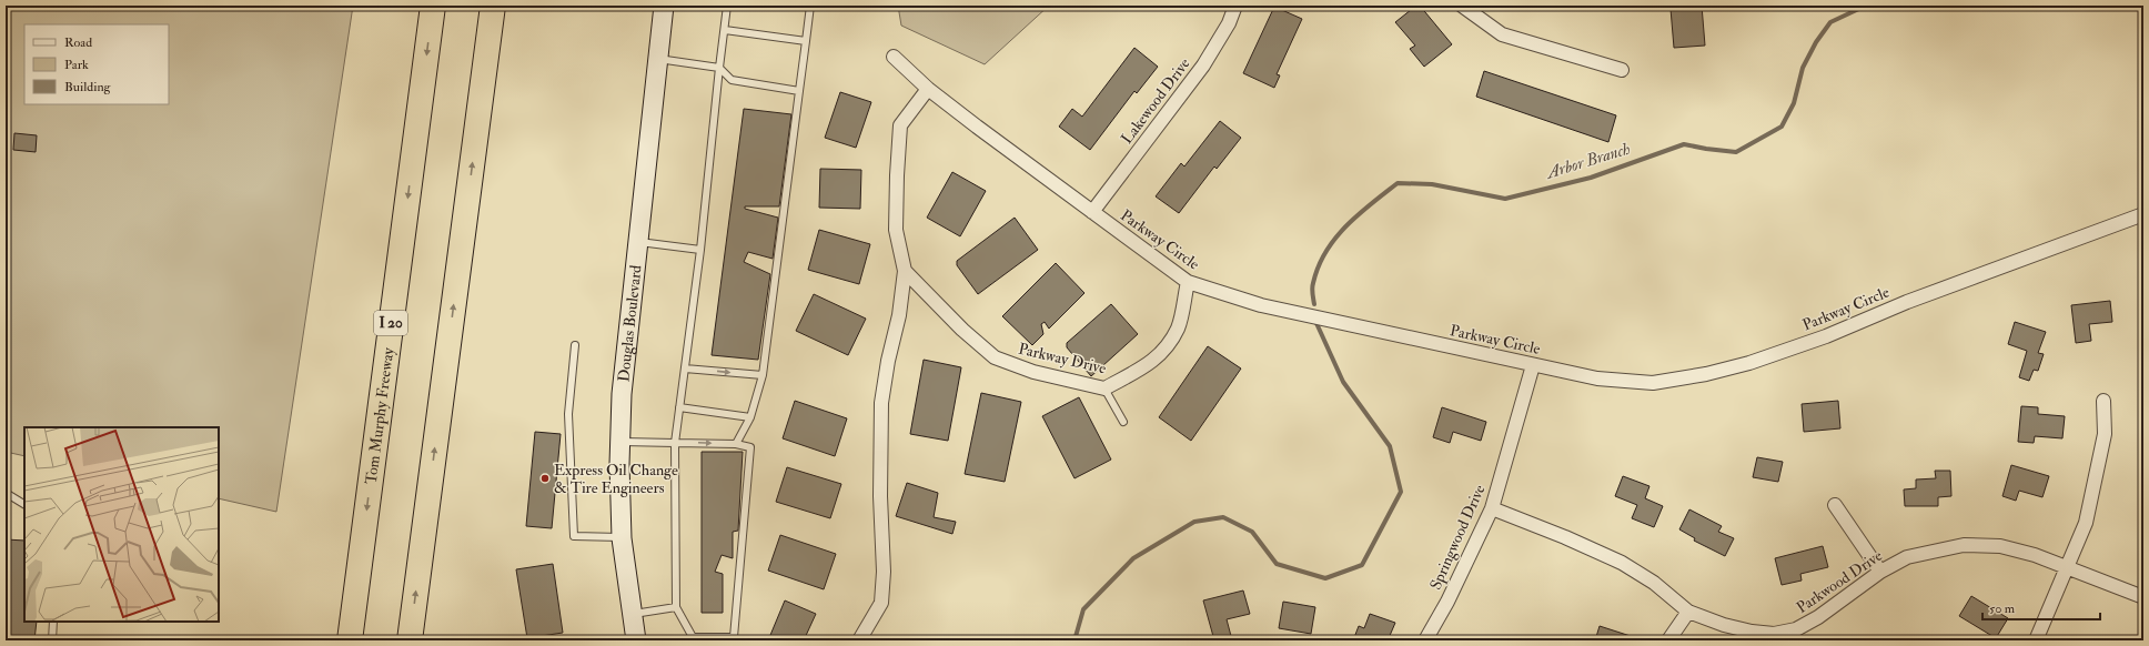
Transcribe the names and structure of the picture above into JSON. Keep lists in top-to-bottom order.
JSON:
{
  "streets": {
    "highway": ["I 20", "Tom Murphy Freeway"],
    "main road": ["Douglas Boulevard"],
    "street": [
      "Lakewood Drive",
      "Parkway Circle",
      "Parkway Drive",
      "Springwood Drive",
      "Parkwood Drive"
    ]
  },
  "crossings": [
    ["Lakewood Drive", "Parkway Circle"],
    ["Parkway Circle", "Parkway Drive"],
    ["Parkway Circle", "Springwood Drive"],
    ["Springwood Drive", "Parkwood Drive"]
  ],
  "water": ["Arbor Branch"],
  "places": ["Express Oil Change & Tire Engineers"],
  "legend": ["Road", "Park", "Building"],
  "scale_bar": "50 m"
}
